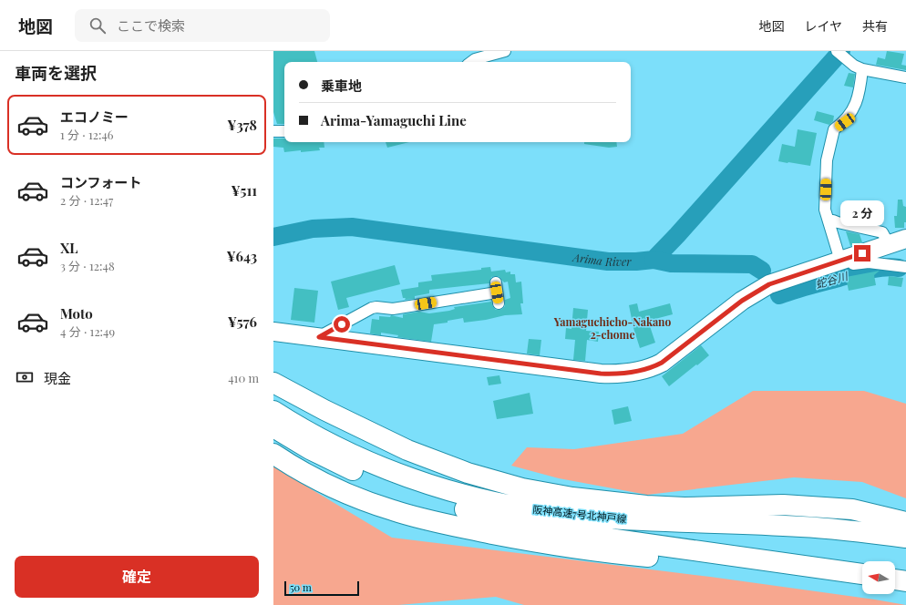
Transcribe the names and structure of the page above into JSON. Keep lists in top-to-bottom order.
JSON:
{
  "streets": {
    "highway": ["阪神高速7号北神戸線"]
  },
  "districts": ["Yamaguchicho-Nakano 2-chome"],
  "water": ["Arima River", "蛇谷川"],
  "scale_bar": "50 m",
  "north": "left",
  "page": {
    "header": "地図",
    "search": "ここで検索",
    "nav": ["地図", "レイヤ", "共有"],
    "heading": "車両を選択",
    "banner": ["乗車地", "Arima-Yamaguchi Line"],
    "list": [
      {
        "name": "エコノミー",
        "note": "1 分 · 12:46",
        "value": "¥378"
      },
      {
        "name": "コンフォート",
        "note": "2 分 · 12:47",
        "value": "¥511"
      },
      {
        "name": "XL",
        "note": "3 分 · 12:48",
        "value": "¥643"
      },
      {
        "name": "Moto",
        "note": "4 分 · 12:49",
        "value": "¥576"
      }
    ],
    "bubble": "2 分",
    "pay": ["現金", "410 m"],
    "buttons": "確定",
    "scale": "50 m"
  }
}
